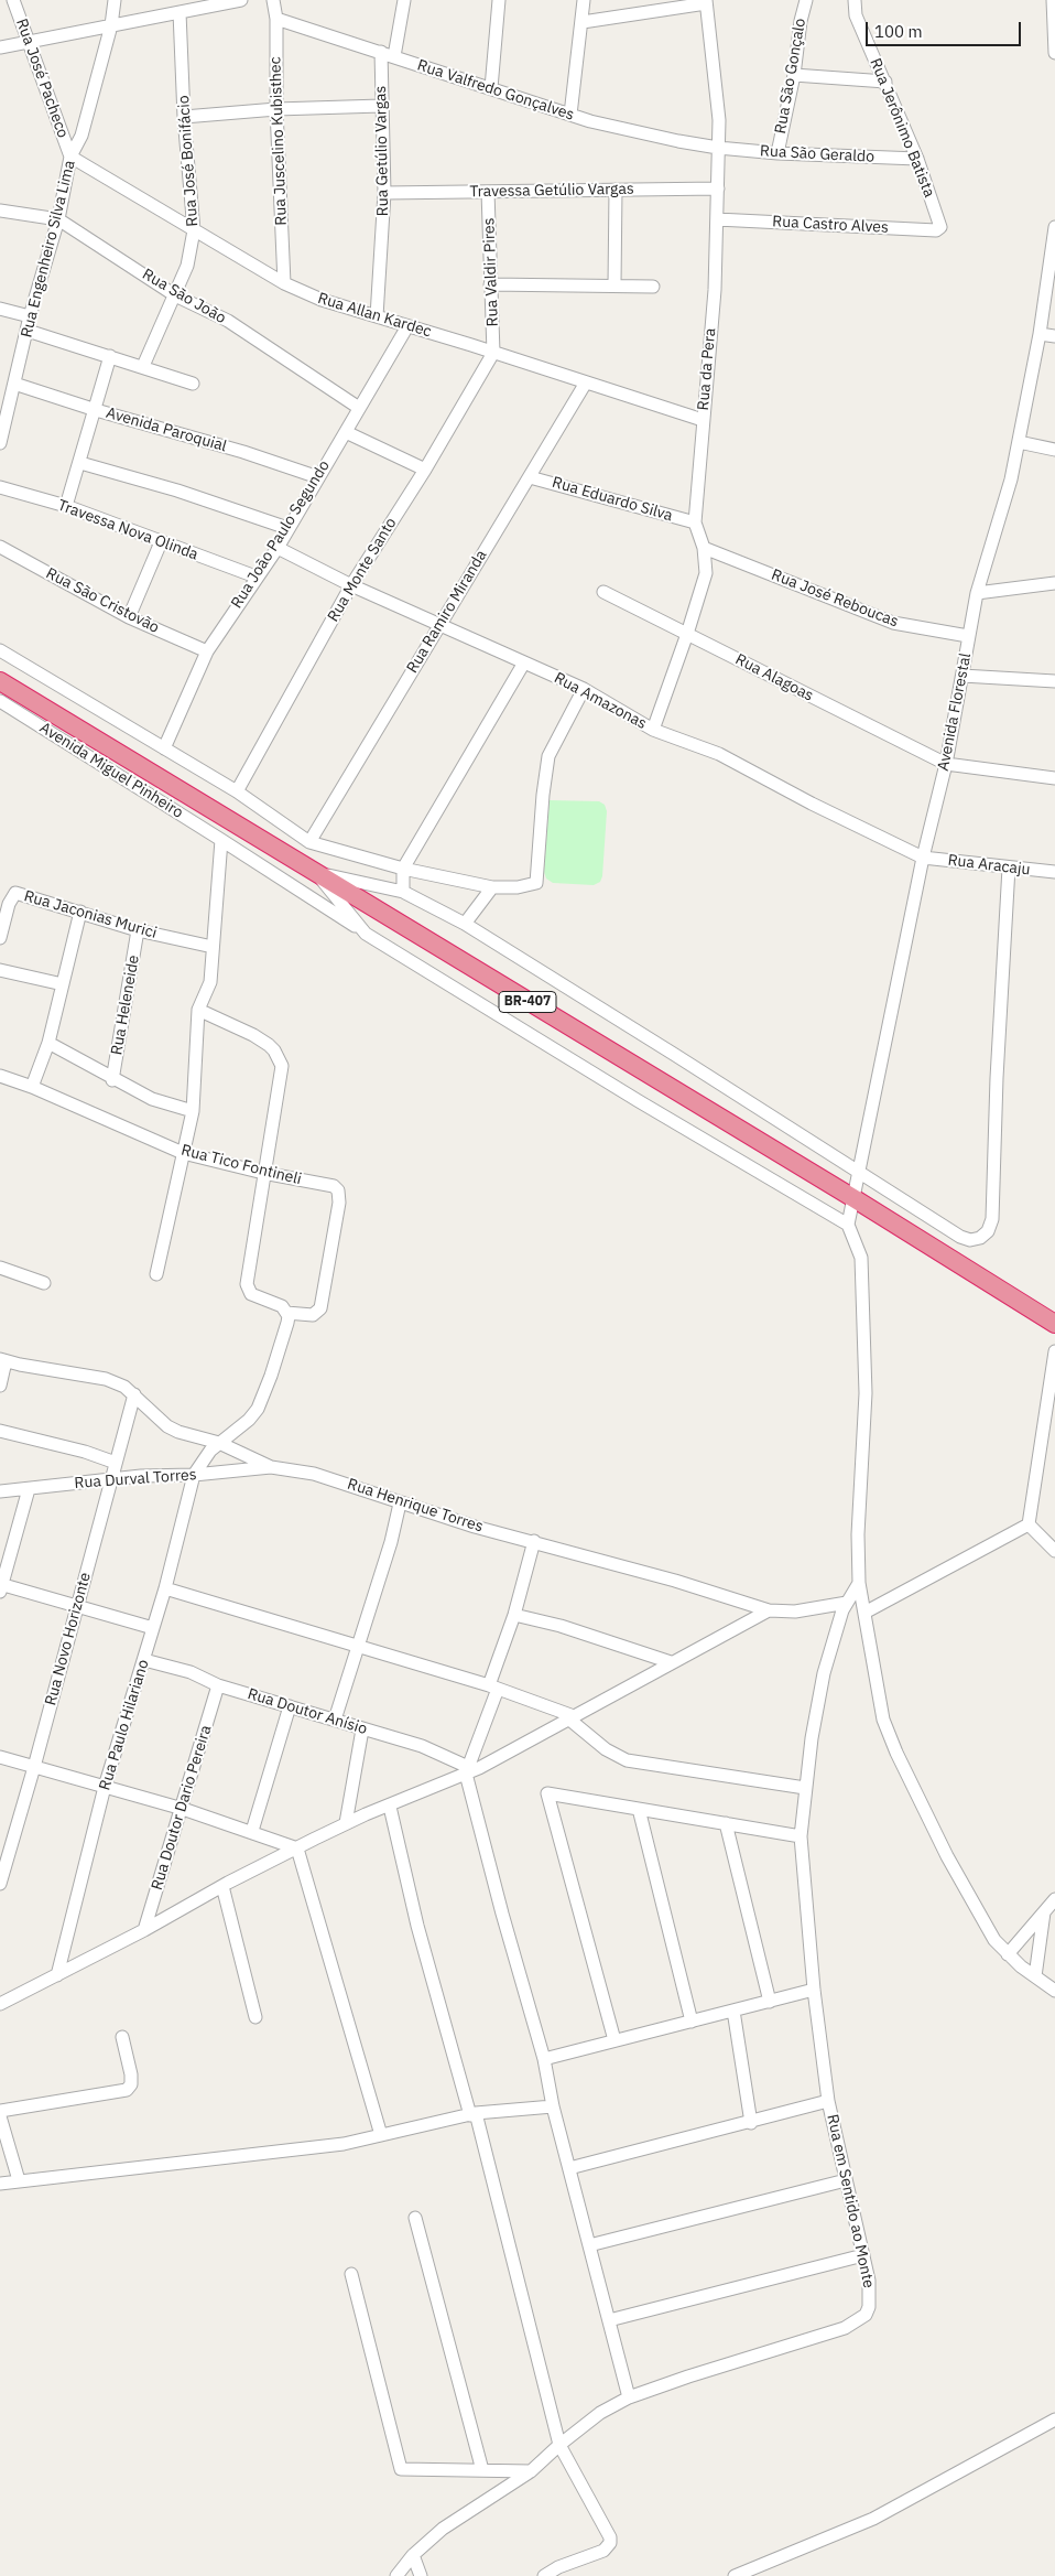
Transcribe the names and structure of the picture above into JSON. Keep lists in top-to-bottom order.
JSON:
{
  "streets": {
    "highway": ["BR-407"],
    "street": [
      "Rua São Gonçalo",
      "Rua José Pacheco",
      "Rua Valfredo Gonçalves",
      "Rua Jerônimo Batista",
      "Rua Juscelino Kubisthec",
      "Rua Getúlio Vargas",
      "Rua São Geraldo",
      "Rua José Bonifácio",
      "Travessa Getúlio Vargas",
      "Rua Castro Alves",
      "Rua Engenheiro Silva Lima",
      "Rua Valdir Pires",
      "Rua São João",
      "Rua Allan Kardec",
      "Rua da Pera",
      "Avenida Paroquial",
      "Rua Eduardo Silva",
      "Travessa Nova Olinda",
      "Rua João Paulo Segundo",
      "Rua Monte Santo",
      "Rua José Reboucas",
      "Rua São Cristovão",
      "Rua Ramiro Miranda",
      "Rua Alagoas",
      "Rua Amazonas",
      "Avenida Florestal",
      "Avenida Miguel Pinheiro",
      "Rua Aracaju",
      "Rua Jaconias Murici",
      "Rua Heleneide",
      "Rua Tico Fontineli",
      "Rua Durval Torres",
      "Rua Henrique Torres",
      "Rua Novo Horizonte",
      "Rua Doutor Anísio",
      "Rua Paulo Hilariano",
      "Rua Doutor Dario Pereira",
      "Rua em Sentido ao Monte"
    ]
  },
  "crossings": [
    ["Rua São Gonçalo", "Rua São Geraldo"],
    ["Rua José Pacheco", "Rua Engenheiro Silva Lima"],
    ["Rua José Pacheco", "Rua Allan Kardec"],
    ["Rua Valfredo Gonçalves", "Rua Juscelino Kubisthec"],
    ["Rua Valfredo Gonçalves", "Rua Getúlio Vargas"],
    ["Rua Valfredo Gonçalves", "Rua São Geraldo"],
    ["Rua Valfredo Gonçalves", "Rua da Pera"],
    ["Rua Jerônimo Batista", "Rua São Geraldo"],
    ["Rua Jerônimo Batista", "Rua Castro Alves"],
    ["Rua Juscelino Kubisthec", "Rua Allan Kardec"],
    ["Rua Getúlio Vargas", "Travessa Getúlio Vargas"],
    ["Rua Getúlio Vargas", "Rua Allan Kardec"],
    ["Rua São Geraldo", "Rua da Pera"],
    ["Rua José Bonifácio", "Rua São João"],
    ["Rua José Bonifácio", "Rua Allan Kardec"],
    ["Travessa Getúlio Vargas", "Rua Valdir Pires"],
    ["Travessa Getúlio Vargas", "Rua da Pera"],
    ["Rua Castro Alves", "Rua da Pera"],
    ["Rua Engenheiro Silva Lima", "Rua São João"],
    ["Rua Engenheiro Silva Lima", "Rua Allan Kardec"],
    ["Rua Engenheiro Silva Lima", "Avenida Paroquial"],
    ["Rua Valdir Pires", "Rua Allan Kardec"],
    ["Rua Valdir Pires", "Rua Monte Santo"],
    ["Rua São João", "Rua João Paulo Segundo"],
    ["Rua Allan Kardec", "Rua da Pera"],
    ["Rua Allan Kardec", "Rua João Paulo Segundo"],
    ["Rua Allan Kardec", "Rua Monte Santo"],
    ["Rua Allan Kardec", "Rua Ramiro Miranda"],
    ["Rua da Pera", "Rua Eduardo Silva"],
    ["Rua da Pera", "Rua José Reboucas"],
    ["Rua da Pera", "Rua Alagoas"],
    ["Rua da Pera", "Rua Amazonas"],
    ["Avenida Paroquial", "Rua João Paulo Segundo"],
    ["Rua Eduardo Silva", "Rua Ramiro Miranda"],
    ["Travessa Nova Olinda", "Rua João Paulo Segundo"],
    ["Rua João Paulo Segundo", "Rua São Cristovão"],
    ["Rua João Paulo Segundo", "Rua Amazonas"],
    ["Rua Monte Santo", "Rua Amazonas"],
    ["Rua José Reboucas", "Avenida Florestal"],
    ["Rua Ramiro Miranda", "Rua Amazonas"],
    ["Rua Alagoas", "Avenida Florestal"],
    ["Rua Amazonas", "Avenida Florestal"],
    ["Rua Amazonas", "Rua Aracaju"],
    ["Avenida Florestal", "Avenida Miguel Pinheiro"],
    ["Avenida Florestal", "Rua Aracaju"],
    ["Avenida Florestal", "BR-407"],
    ["Rua Jaconias Murici", "Rua Heleneide"],
    ["Rua Tico Fontineli", "Rua Paulo Hilariano"],
    ["Rua Durval Torres", "Rua Henrique Torres"],
    ["Rua Durval Torres", "Rua Novo Horizonte"],
    ["Rua Durval Torres", "Rua Paulo Hilariano"],
    ["Rua Henrique Torres", "Rua Novo Horizonte"],
    ["Rua Henrique Torres", "Rua Paulo Hilariano"],
    ["Rua Henrique Torres", "Rua em Sentido ao Monte"],
    ["Rua Doutor Anísio", "Rua Paulo Hilariano"],
    ["Rua Doutor Anísio", "Rua Doutor Dario Pereira"]
  ],
  "scale_bar": "100 m"
}
